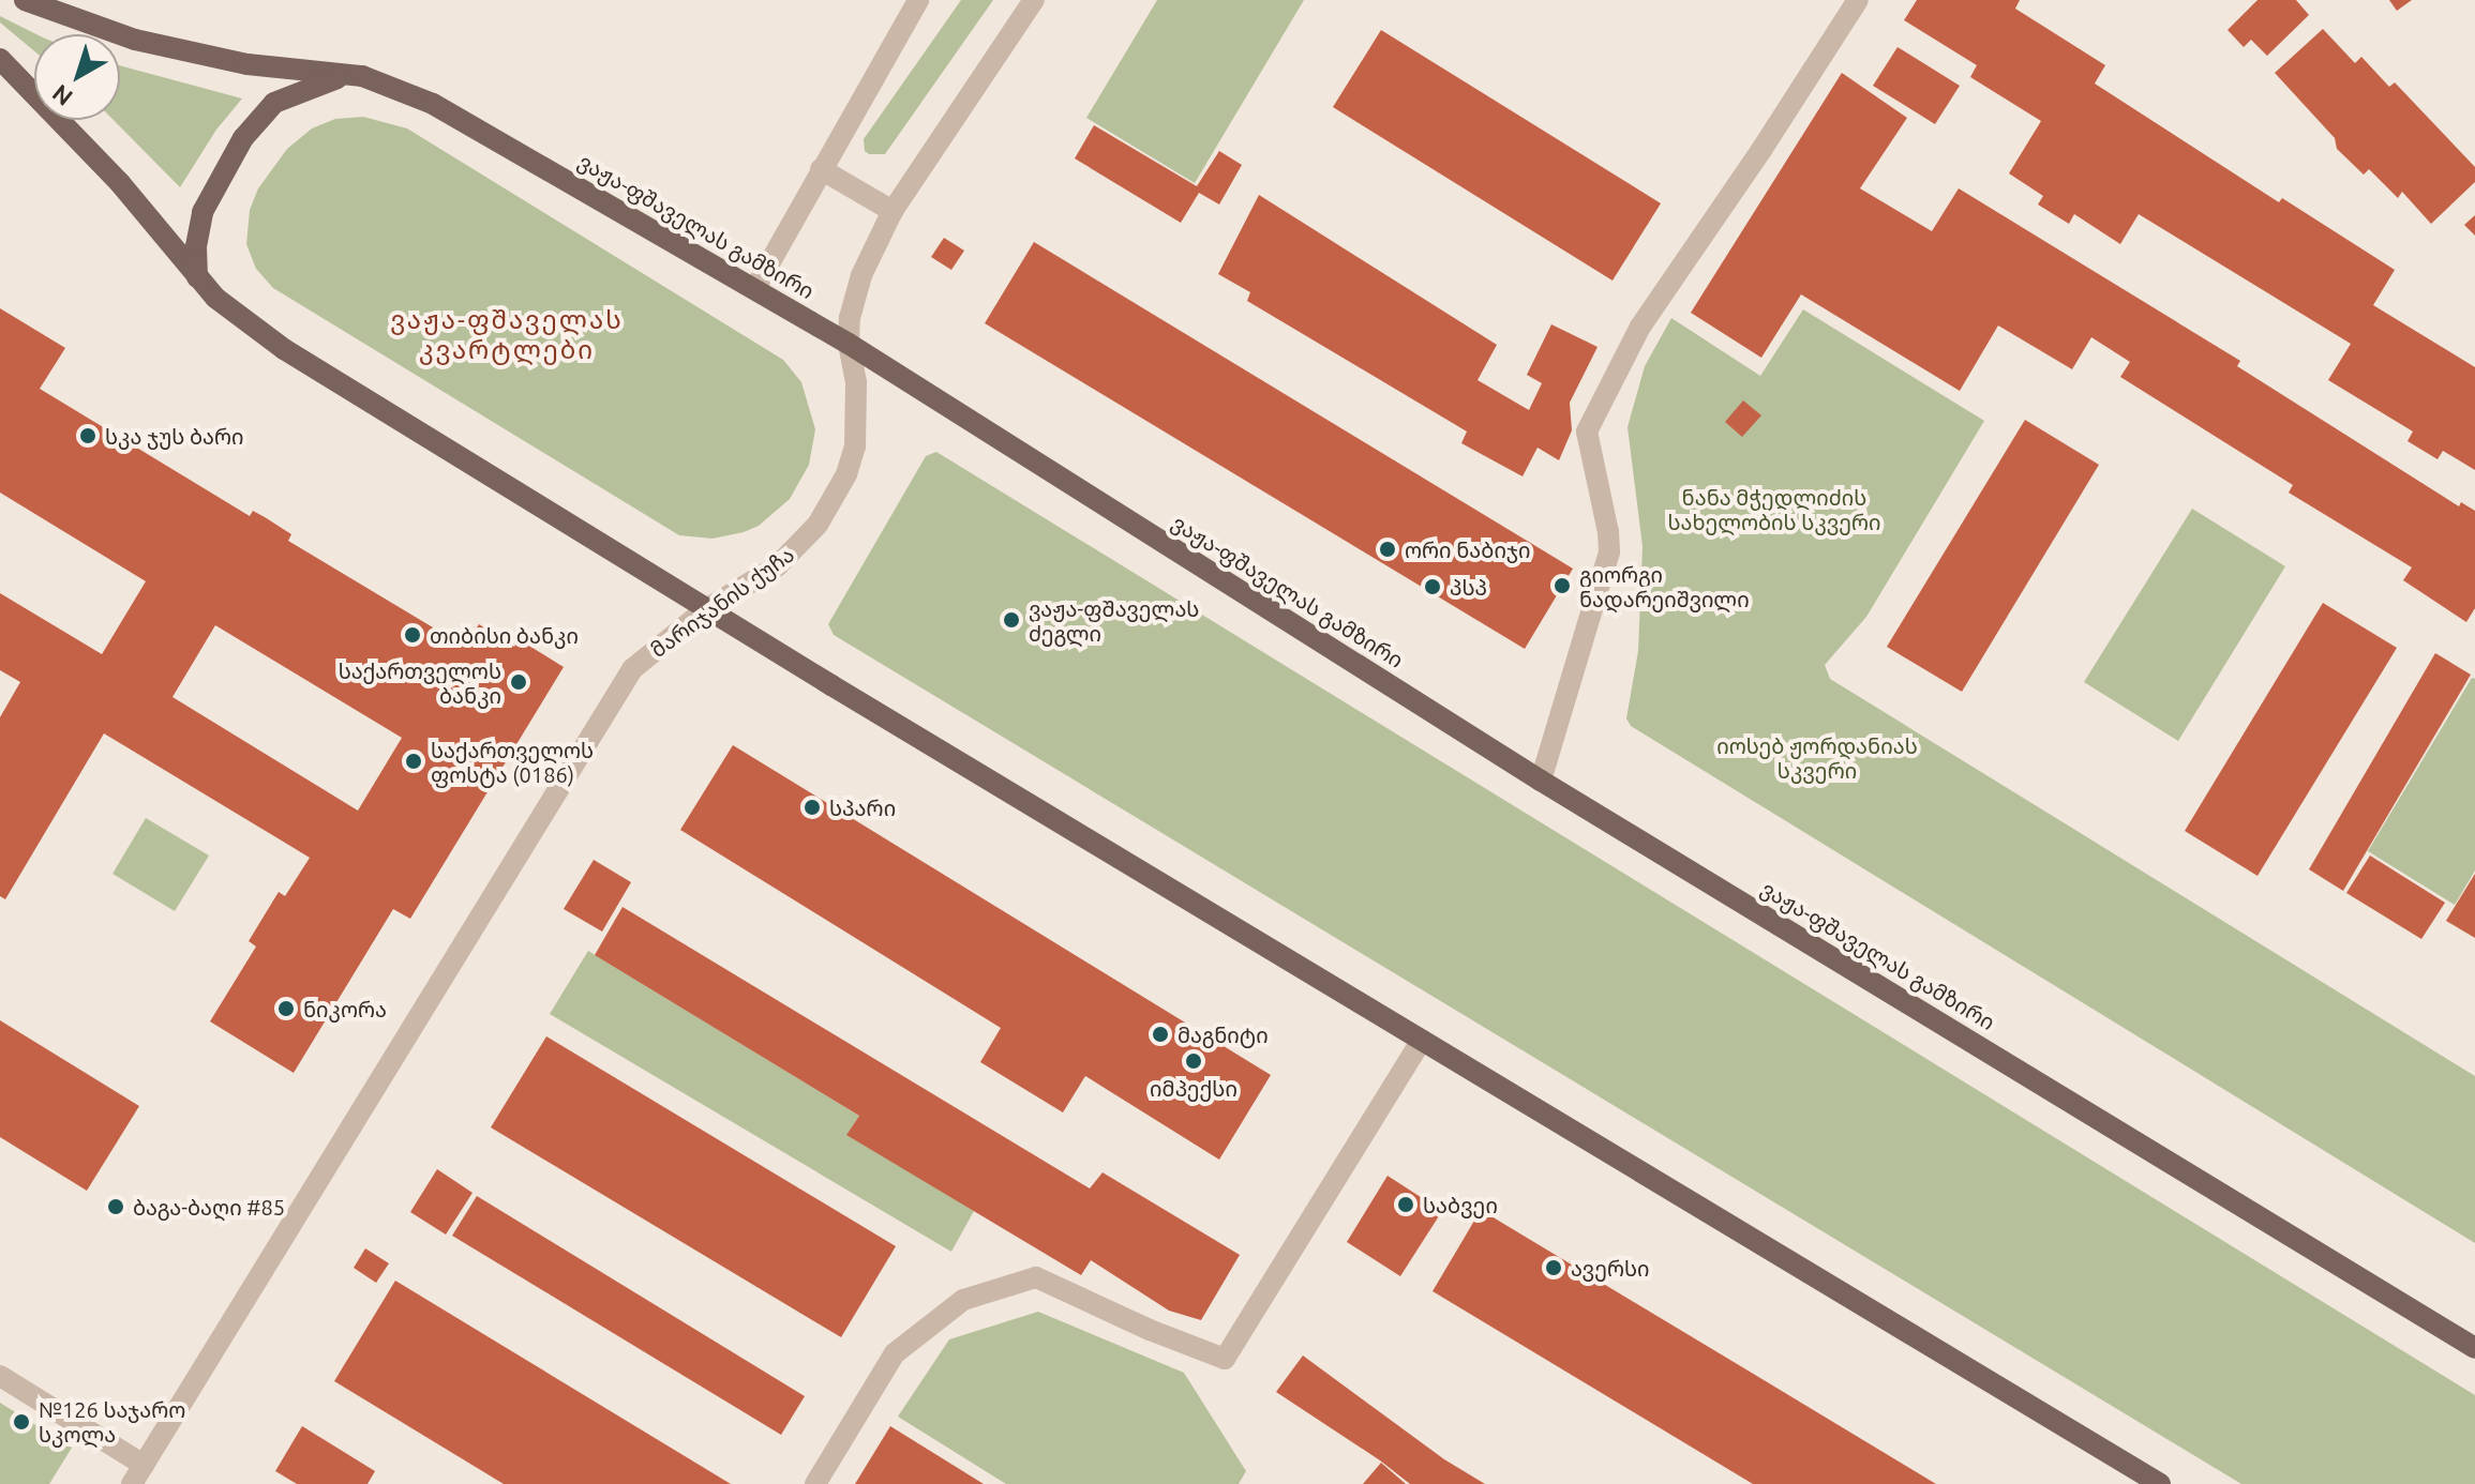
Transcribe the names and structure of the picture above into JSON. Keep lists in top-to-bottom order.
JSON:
{
  "streets": {
    "main road": ["ვაჟა-ფშაველას გამზირი"],
    "street": ["მარიჯანის ქუჩა"]
  },
  "crossings": [
    ["ვაჟა-ფშაველას გამზირი", "მარიჯანის ქუჩა"]
  ],
  "districts": ["ვაჟა-ფშაველას კვარტლები"],
  "parks": ["ნანა მჭედლიძის სახელობის სკვერი", "იოსებ ჟორდანიას სკვერი"],
  "places": [
    "სკა ჯუს ბარი",
    "ორი ნაბიჯი",
    "გიორგი ნადარეიშვილი",
    "პსპ",
    "ვაჟა-ფშაველას ძეგლი",
    "თიბისი ბანკი",
    "საქართველოს ბანკი",
    "საქართველოს ფოსტა (0186)",
    "სპარი",
    "ნიკორა",
    "მაგნიტი",
    "იმპექსი",
    "საბვეი",
    "ბაგა-ბაღი #85",
    "ავერსი",
    "№126 საჯარო სკოლა"
  ],
  "north": "bottom left"
}
